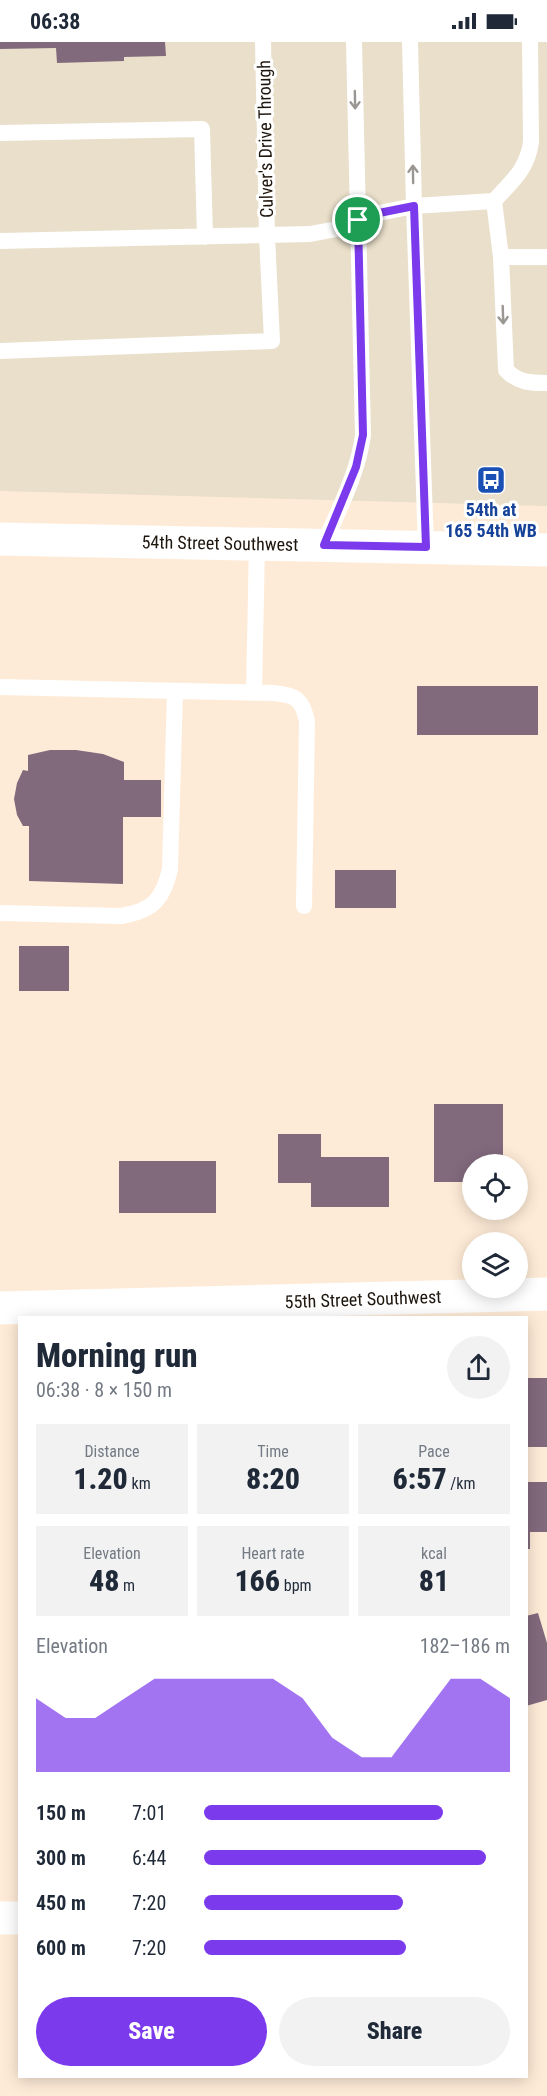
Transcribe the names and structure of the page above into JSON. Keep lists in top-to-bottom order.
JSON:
{
  "streets": {
    "street": ["54th Street Southwest", "55th Street Southwest"],
    "lane": ["Culver's Drive Through"]
  },
  "places": {
    "bus stop": ["54th at 165 54th WB"]
  },
  "page": {
    "status": "06:38",
    "heading": ["Morning run", "06:38 · 8 × 150 m"],
    "stats": [
      ["Distance", "1.20 km"],
      ["Time", "8:20"],
      ["Pace", "6:57 /km"],
      ["Elevation", "48 m"],
      ["Heart rate", "166 bpm"],
      ["kcal", "81"]
    ],
    "chart": ["Elevation", "182–186 m"],
    "list": [
      {
        "name": "150 m",
        "note": "7:01"
      },
      {
        "name": "300 m",
        "note": "6:44"
      },
      {
        "name": "450 m",
        "note": "7:20"
      },
      {
        "name": "600 m",
        "note": "7:20"
      }
    ],
    "buttons": ["Save", "Share"]
  }
}
